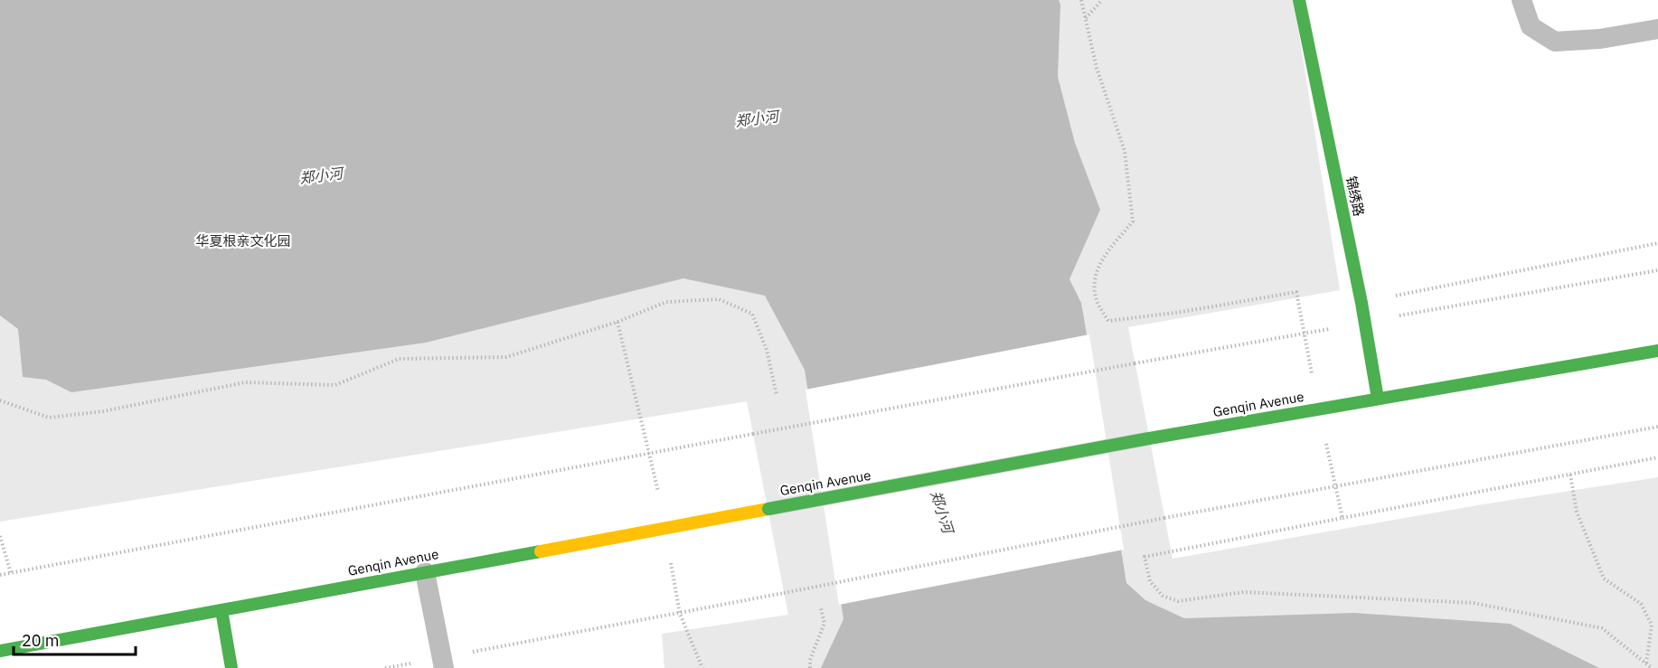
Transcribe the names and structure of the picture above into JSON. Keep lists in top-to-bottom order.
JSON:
{
  "streets": {
    "main road": ["锦绣路", "Genqin Avenue"]
  },
  "crossings": [
    ["锦绣路", "Genqin Avenue"]
  ],
  "water": ["郑小河"],
  "parks": ["华夏根亲文化园"],
  "scale_bar": "20 m"
}
